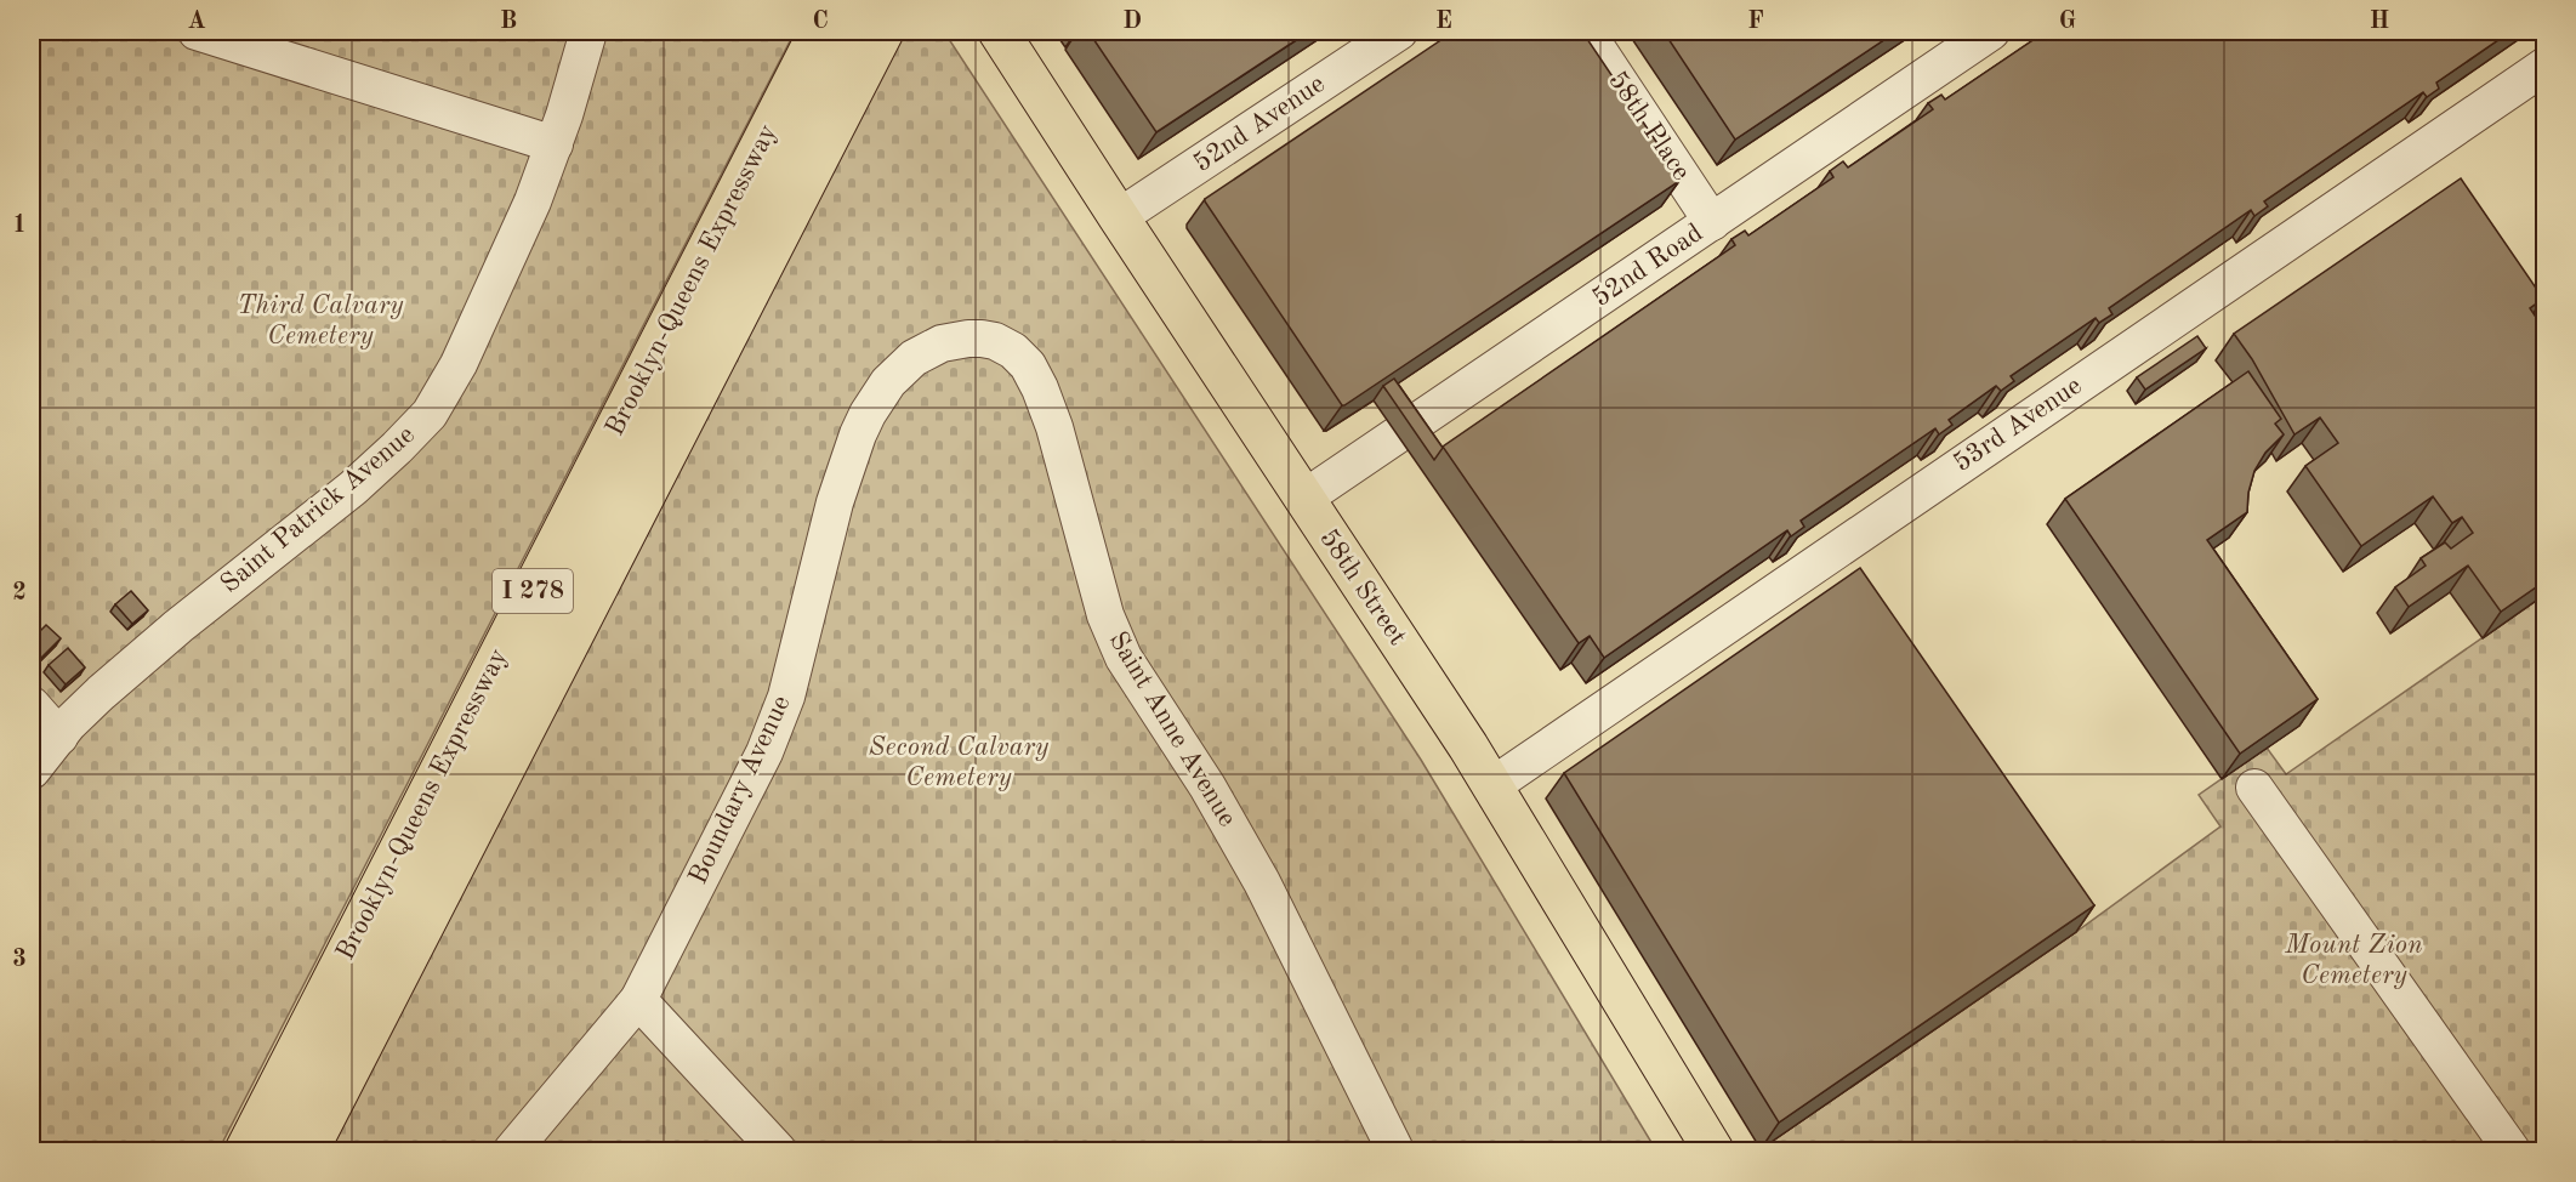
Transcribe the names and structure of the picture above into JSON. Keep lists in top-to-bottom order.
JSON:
{
  "streets": {
    "main road": ["Brooklyn-Queens Expressway", "58th Street", "I 278"],
    "street": [
      "52nd Avenue",
      "58th Place",
      "52nd Road",
      "53rd Avenue",
      "Saint Patrick Avenue",
      "Saint Anne Avenue",
      "Boundary Avenue"
    ]
  },
  "crossings": [
    ["52nd Avenue", "58th Street"],
    ["58th Place", "52nd Road"],
    ["52nd Road", "58th Street"],
    ["53rd Avenue", "58th Street"],
    ["Saint Anne Avenue", "Boundary Avenue"]
  ],
  "parks": ["Third Calvary Cemetery", "Second Calvary Cemetery", "Mount Zion Cemetery"],
  "grid": {
    "columns": [
      "A",
      "B",
      "C",
      "D",
      "E",
      "F",
      "G",
      "H"
    ],
    "rows": ["1", "2", "3"]
  }
}
